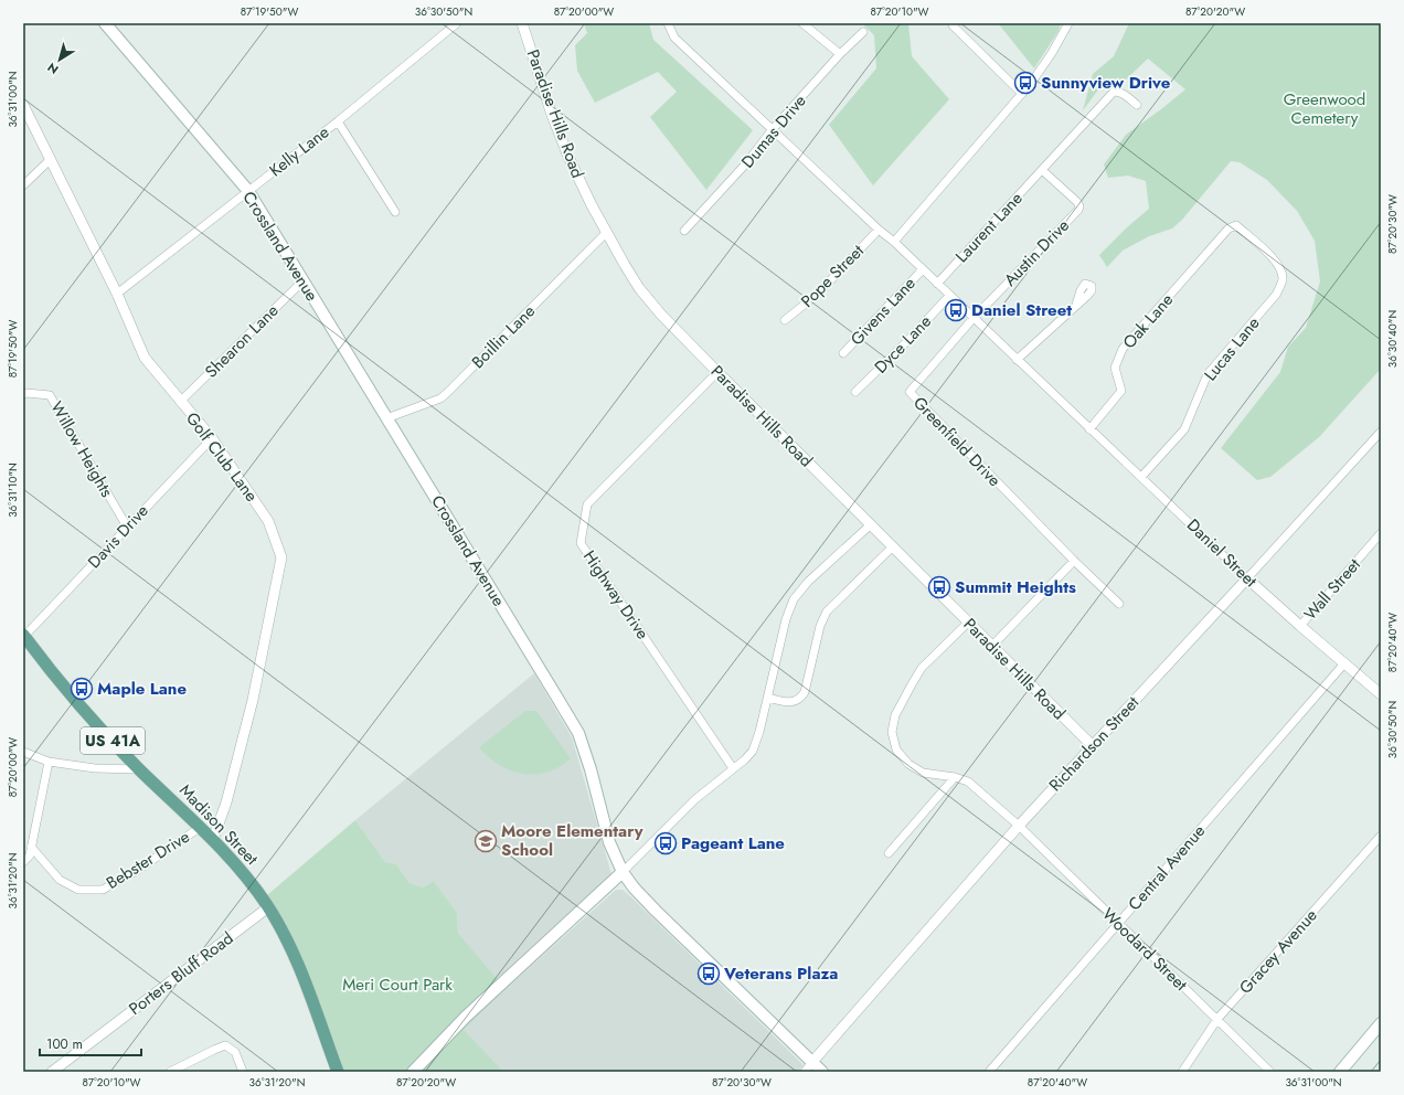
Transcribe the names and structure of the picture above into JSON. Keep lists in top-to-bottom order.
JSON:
{
  "streets": {
    "main road": ["Crossland Avenue", "US 41A", "Madison Street"],
    "street": [
      "Paradise Hills Road",
      "Dumas Drive",
      "Kelly Lane",
      "Laurent Lane",
      "Austin Drive",
      "Pope Street",
      "Givens Lane",
      "Oak Lane",
      "Boillin Lane",
      "Shearon Lane",
      "Dyce Lane",
      "Lucas Lane",
      "Greenfield Drive",
      "Willow Heights",
      "Golf Club Lane",
      "Davis Drive",
      "Daniel Street",
      "Wall Street",
      "Highway Drive",
      "Richardson Street",
      "Bebster Drive",
      "Central Avenue",
      "Woodard Street",
      "Gracey Avenue",
      "Porters Bluff Road"
    ]
  },
  "crossings": [
    ["Paradise Hills Road", "Boillin Lane"],
    ["Paradise Hills Road", "Highway Drive"],
    ["Paradise Hills Road", "Richardson Street"],
    ["Dumas Drive", "Daniel Street"],
    ["Kelly Lane", "Crossland Avenue"],
    ["Kelly Lane", "Golf Club Lane"],
    ["Laurent Lane", "Austin Drive"],
    ["Laurent Lane", "Daniel Street"],
    ["Crossland Avenue", "Boillin Lane"],
    ["Crossland Avenue", "Shearon Lane"],
    ["Crossland Avenue", "Richardson Street"],
    ["Austin Drive", "Greenfield Drive"],
    ["Austin Drive", "Daniel Street"],
    ["Pope Street", "Daniel Street"],
    ["Givens Lane", "Daniel Street"],
    ["Oak Lane", "Lucas Lane"],
    ["Oak Lane", "Daniel Street"],
    ["Shearon Lane", "Golf Club Lane"],
    ["Dyce Lane", "Daniel Street"],
    ["Lucas Lane", "Daniel Street"],
    ["Greenfield Drive", "Daniel Street"],
    ["Willow Heights", "Davis Drive"],
    ["Golf Club Lane", "Davis Drive"],
    ["Golf Club Lane", "Madison Street"],
    ["Davis Drive", "Madison Street"],
    ["Daniel Street", "Wall Street"],
    ["Daniel Street", "Richardson Street"],
    ["Daniel Street", "Central Avenue"],
    ["Richardson Street", "Woodard Street"],
    ["Madison Street", "Bebster Drive"],
    ["Madison Street", "Porters Bluff Road"],
    ["Central Avenue", "Woodard Street"],
    ["Woodard Street", "Gracey Avenue"]
  ],
  "parks": ["Greenwood Cemetery", "Meri Court Park"],
  "places": {
    "bus stop": [
      "Sunnyview Drive",
      "Daniel Street",
      "Summit Heights",
      "Maple Lane",
      "Pageant Lane",
      "Veterans Plaza"
    ],
    "school or university": ["Moore Elementary School"]
  },
  "scale_bar": "100 m",
  "north": "bottom left",
  "coordinates": [
    "87°19'50\"W",
    "36°30'50\"N",
    "87°20'00\"W",
    "87°20'10\"W",
    "87°20'20\"W",
    "36°31'00\"N",
    "87°20'30\"W",
    "36°30'40\"N",
    "36°31'10\"N",
    "87°20'40\"W",
    "36°31'20\"N"
  ]
}
